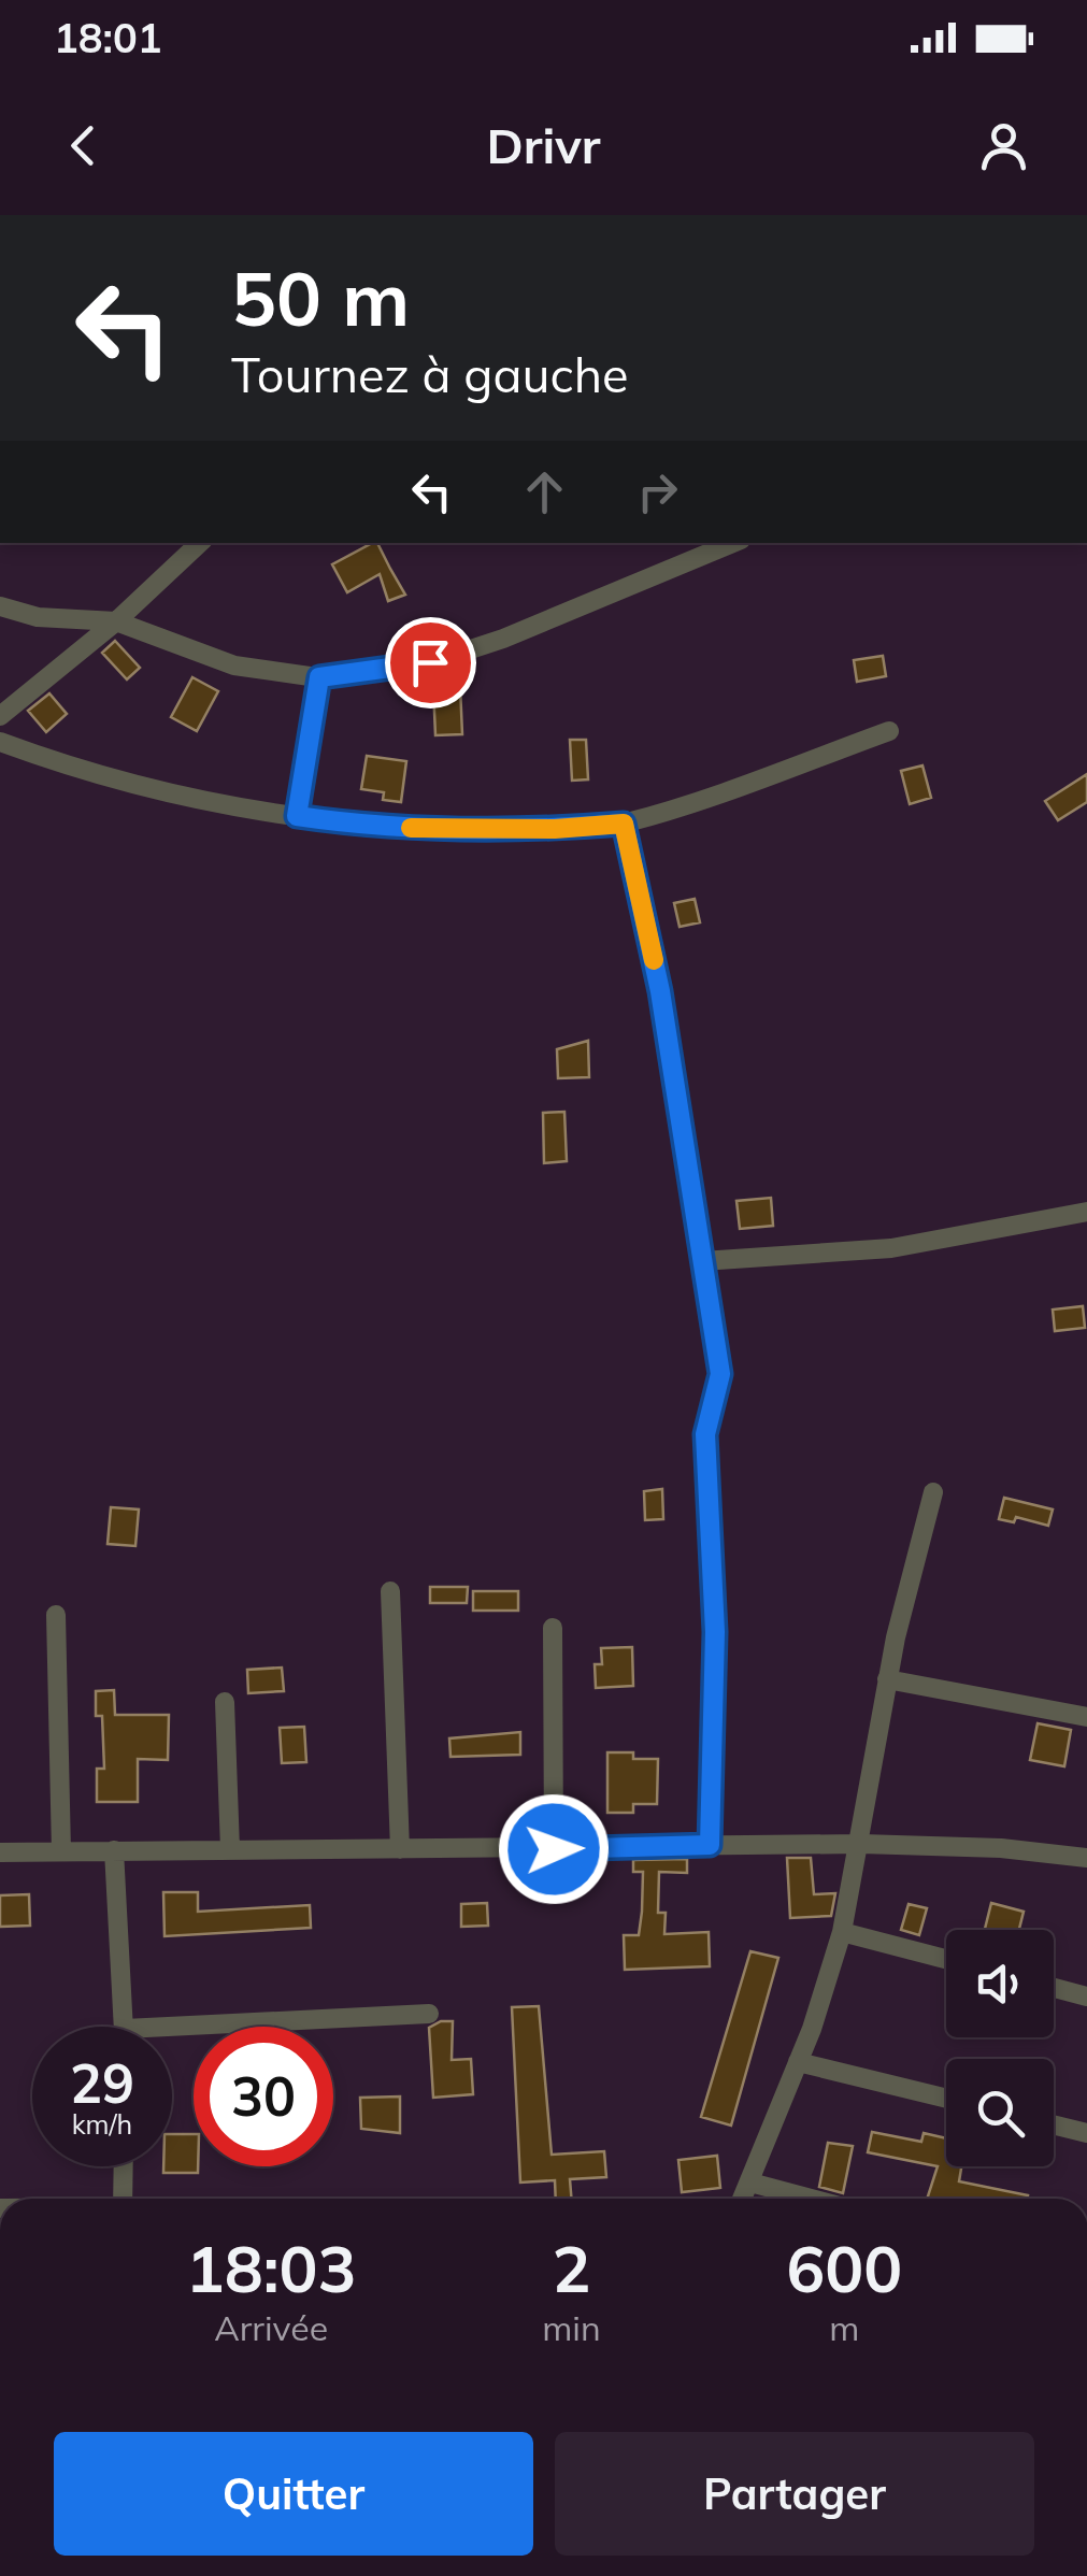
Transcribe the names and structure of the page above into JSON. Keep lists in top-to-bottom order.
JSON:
{
  "page": {
    "status": "18:01",
    "header": "Drivr",
    "turn": ["50 m", "Tournez à gauche"],
    "speed": "29 km/h",
    "limit": "30",
    "eta": [
      "18:03",
      "Arrivée",
      "2",
      "min",
      "600",
      "m"
    ],
    "buttons": ["Quitter", "Partager"]
  }
}
